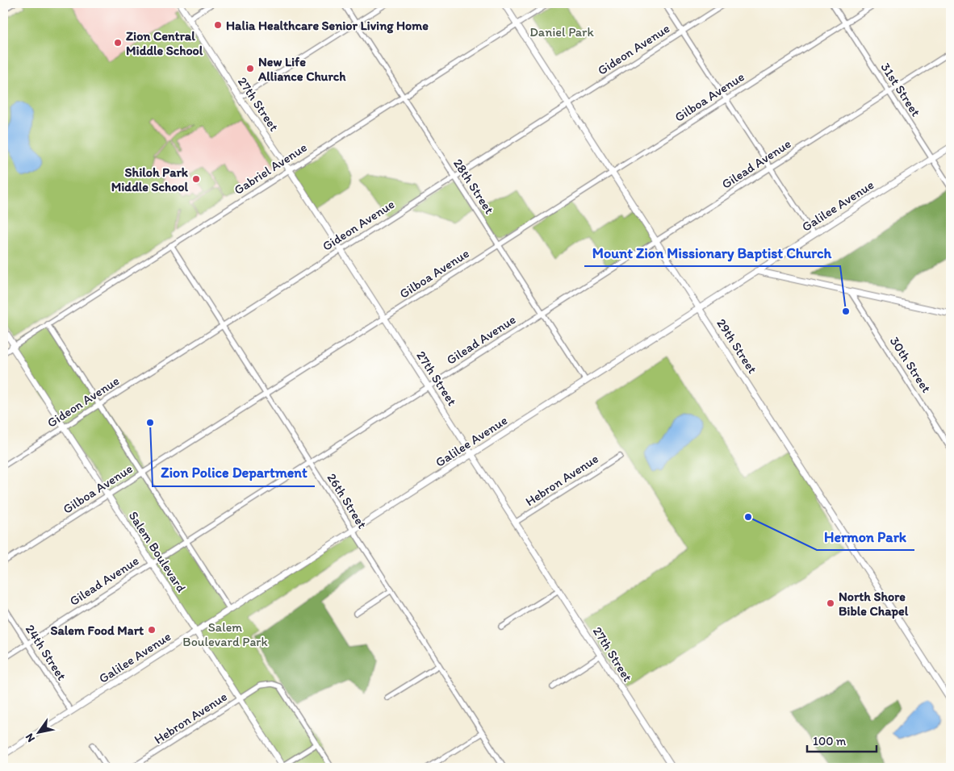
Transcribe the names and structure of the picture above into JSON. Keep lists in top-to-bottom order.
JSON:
{
  "streets": {
    "street": [
      "Gideon Avenue",
      "31st Street",
      "Gilboa Avenue",
      "27th Street",
      "Gilead Avenue",
      "Gabriel Avenue",
      "28th Street",
      "Galilee Avenue",
      "29th Street",
      "30th Street",
      "Hebron Avenue",
      "26th Street",
      "Salem Boulevard",
      "24th Street"
    ]
  },
  "crossings": [
    ["Gideon Avenue", "27th Street"],
    ["Gideon Avenue", "28th Street"],
    ["Gideon Avenue", "29th Street"],
    ["Gideon Avenue", "26th Street"],
    ["Gideon Avenue", "Salem Boulevard"],
    ["31st Street", "Gilboa Avenue"],
    ["31st Street", "Gilead Avenue"],
    ["31st Street", "Galilee Avenue"],
    ["Gilboa Avenue", "27th Street"],
    ["Gilboa Avenue", "28th Street"],
    ["Gilboa Avenue", "29th Street"],
    ["Gilboa Avenue", "26th Street"],
    ["Gilboa Avenue", "Salem Boulevard"],
    ["27th Street", "Gilead Avenue"],
    ["27th Street", "Gabriel Avenue"],
    ["27th Street", "Galilee Avenue"],
    ["27th Street", "Hebron Avenue"],
    ["Gilead Avenue", "28th Street"],
    ["Gilead Avenue", "29th Street"],
    ["Gilead Avenue", "26th Street"],
    ["Gilead Avenue", "Salem Boulevard"],
    ["Gilead Avenue", "24th Street"],
    ["Gabriel Avenue", "28th Street"],
    ["Gabriel Avenue", "29th Street"],
    ["Gabriel Avenue", "26th Street"],
    ["Gabriel Avenue", "Salem Boulevard"],
    ["28th Street", "Galilee Avenue"],
    ["Galilee Avenue", "29th Street"],
    ["Galilee Avenue", "26th Street"],
    ["Galilee Avenue", "Salem Boulevard"],
    ["Galilee Avenue", "24th Street"],
    ["Hebron Avenue", "Salem Boulevard"]
  ],
  "parks": ["Daniel Park", "Salem Boulevard Park"],
  "places": [
    "Halia Healthcare Senior Living Home",
    "Zion Central Middle School",
    "New Life Alliance Church",
    "Shiloh Park Middle School",
    "Mount Zion Missionary Baptist Church",
    "Zion Police Department",
    "Hermon Park",
    "North Shore Bible Chapel",
    "Salem Food Mart"
  ],
  "scale_bar": "100 m",
  "north": "bottom left"
}
